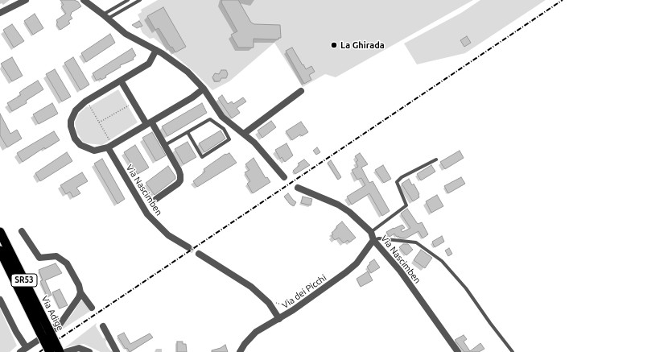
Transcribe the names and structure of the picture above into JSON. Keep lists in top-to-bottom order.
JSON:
{
  "streets": {
    "highway": ["SR53", "Via Adige"],
    "street": ["Via Nascimben", "Via dei Picchi"]
  },
  "crossings": [
    ["Via Nascimben", "Via dei Picchi"]
  ],
  "places": ["La Ghirada"]
}
